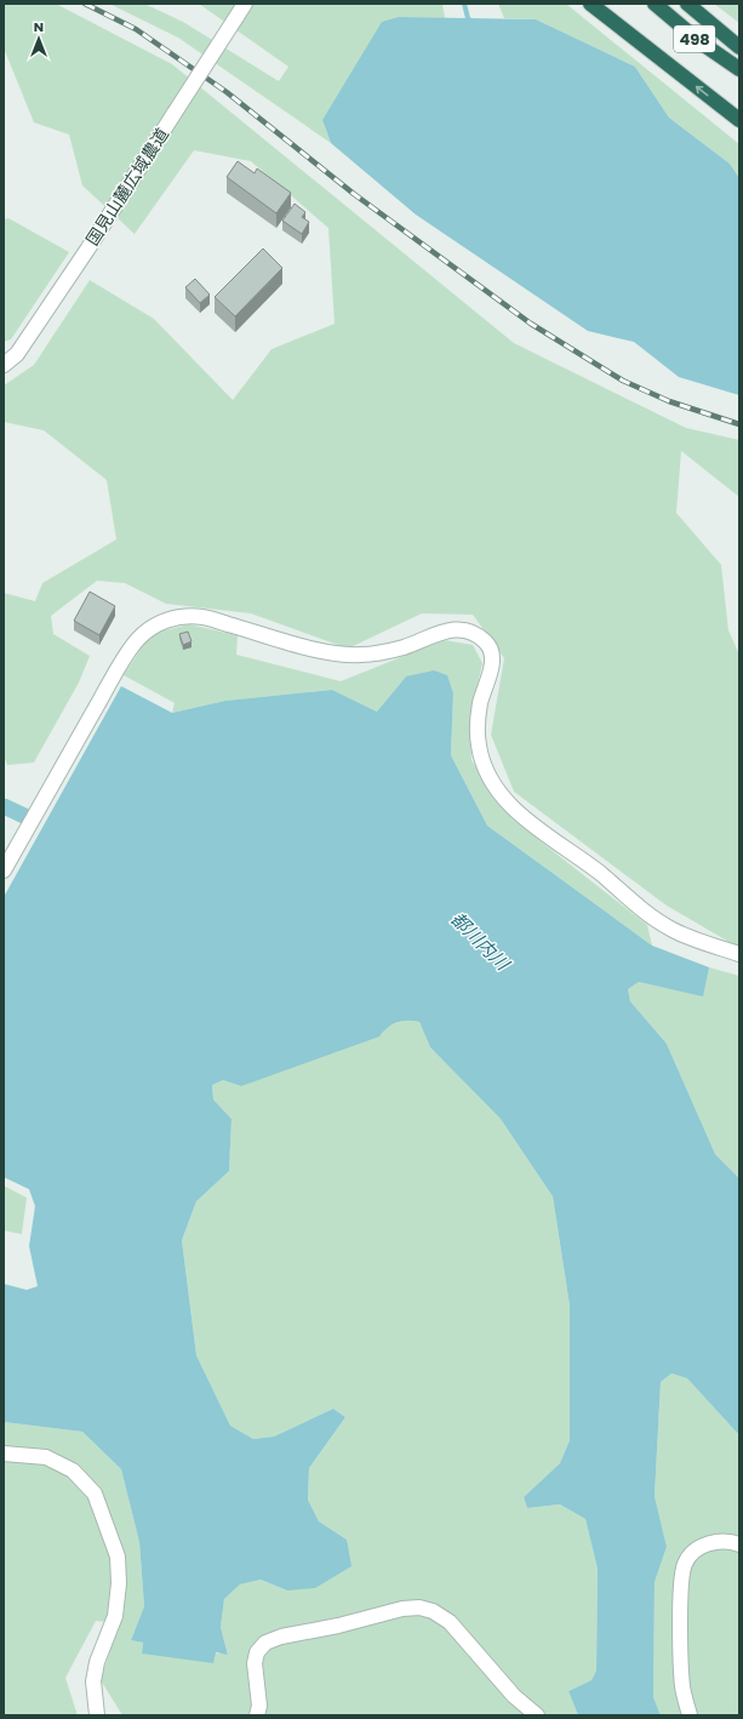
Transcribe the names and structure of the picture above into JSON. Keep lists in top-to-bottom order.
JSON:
{
  "streets": {
    "highway": ["498"],
    "street": ["国見山麓広域農道"]
  },
  "water": ["都川内川"],
  "north": "top"
}
